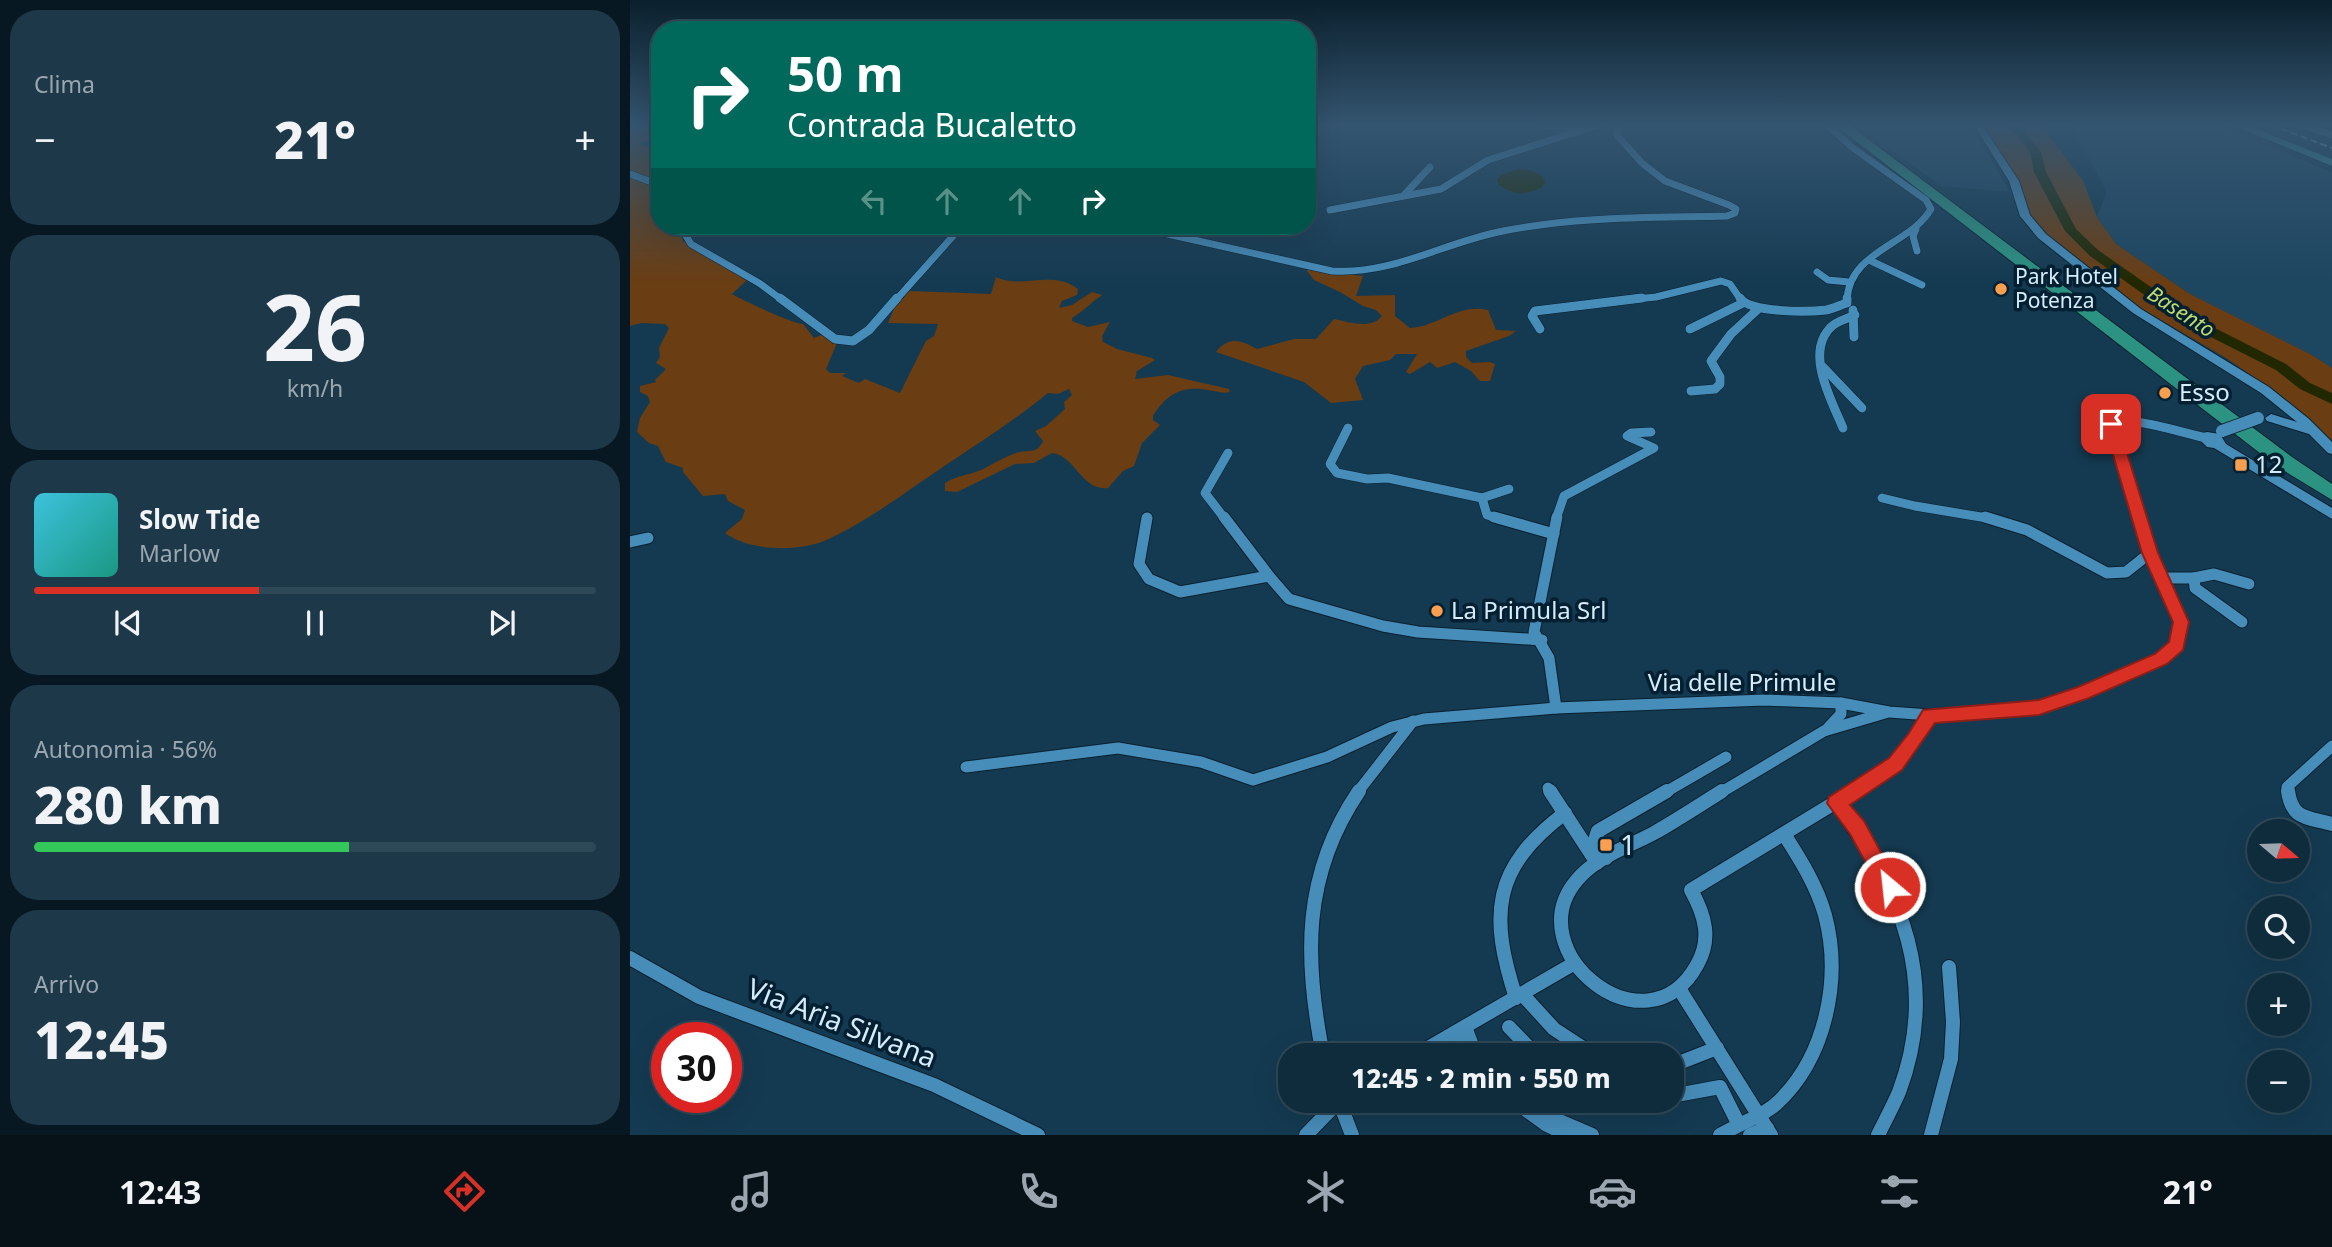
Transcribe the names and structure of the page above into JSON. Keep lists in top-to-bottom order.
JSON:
{
  "streets": {
    "street": ["Via delle Primule", "Via Aria Silvana"]
  },
  "water": ["Basento"],
  "places": {
    "other": ["Park Hotel Potenza", "Esso", "La Primula Srl"],
    "transit": ["12", "1"]
  },
  "north": "right",
  "page": {
    "tile": [
      "Clima",
      ["26", "km/h"],
      ["Autonomia · 56%", "280 km"],
      ["Arrivo", "12:45"]
    ],
    "turn": ["50 m", "Contrada Bucaletto"],
    "heat": ["−", "21°", "+"],
    "song": ["Slow Tide", "Marlow"],
    "map_buttons": ["+", "−"],
    "limit": "30",
    "trip": "12:45 · 2 min · 550 m",
    "tabs": ["12:43", "21°"]
  }
}
